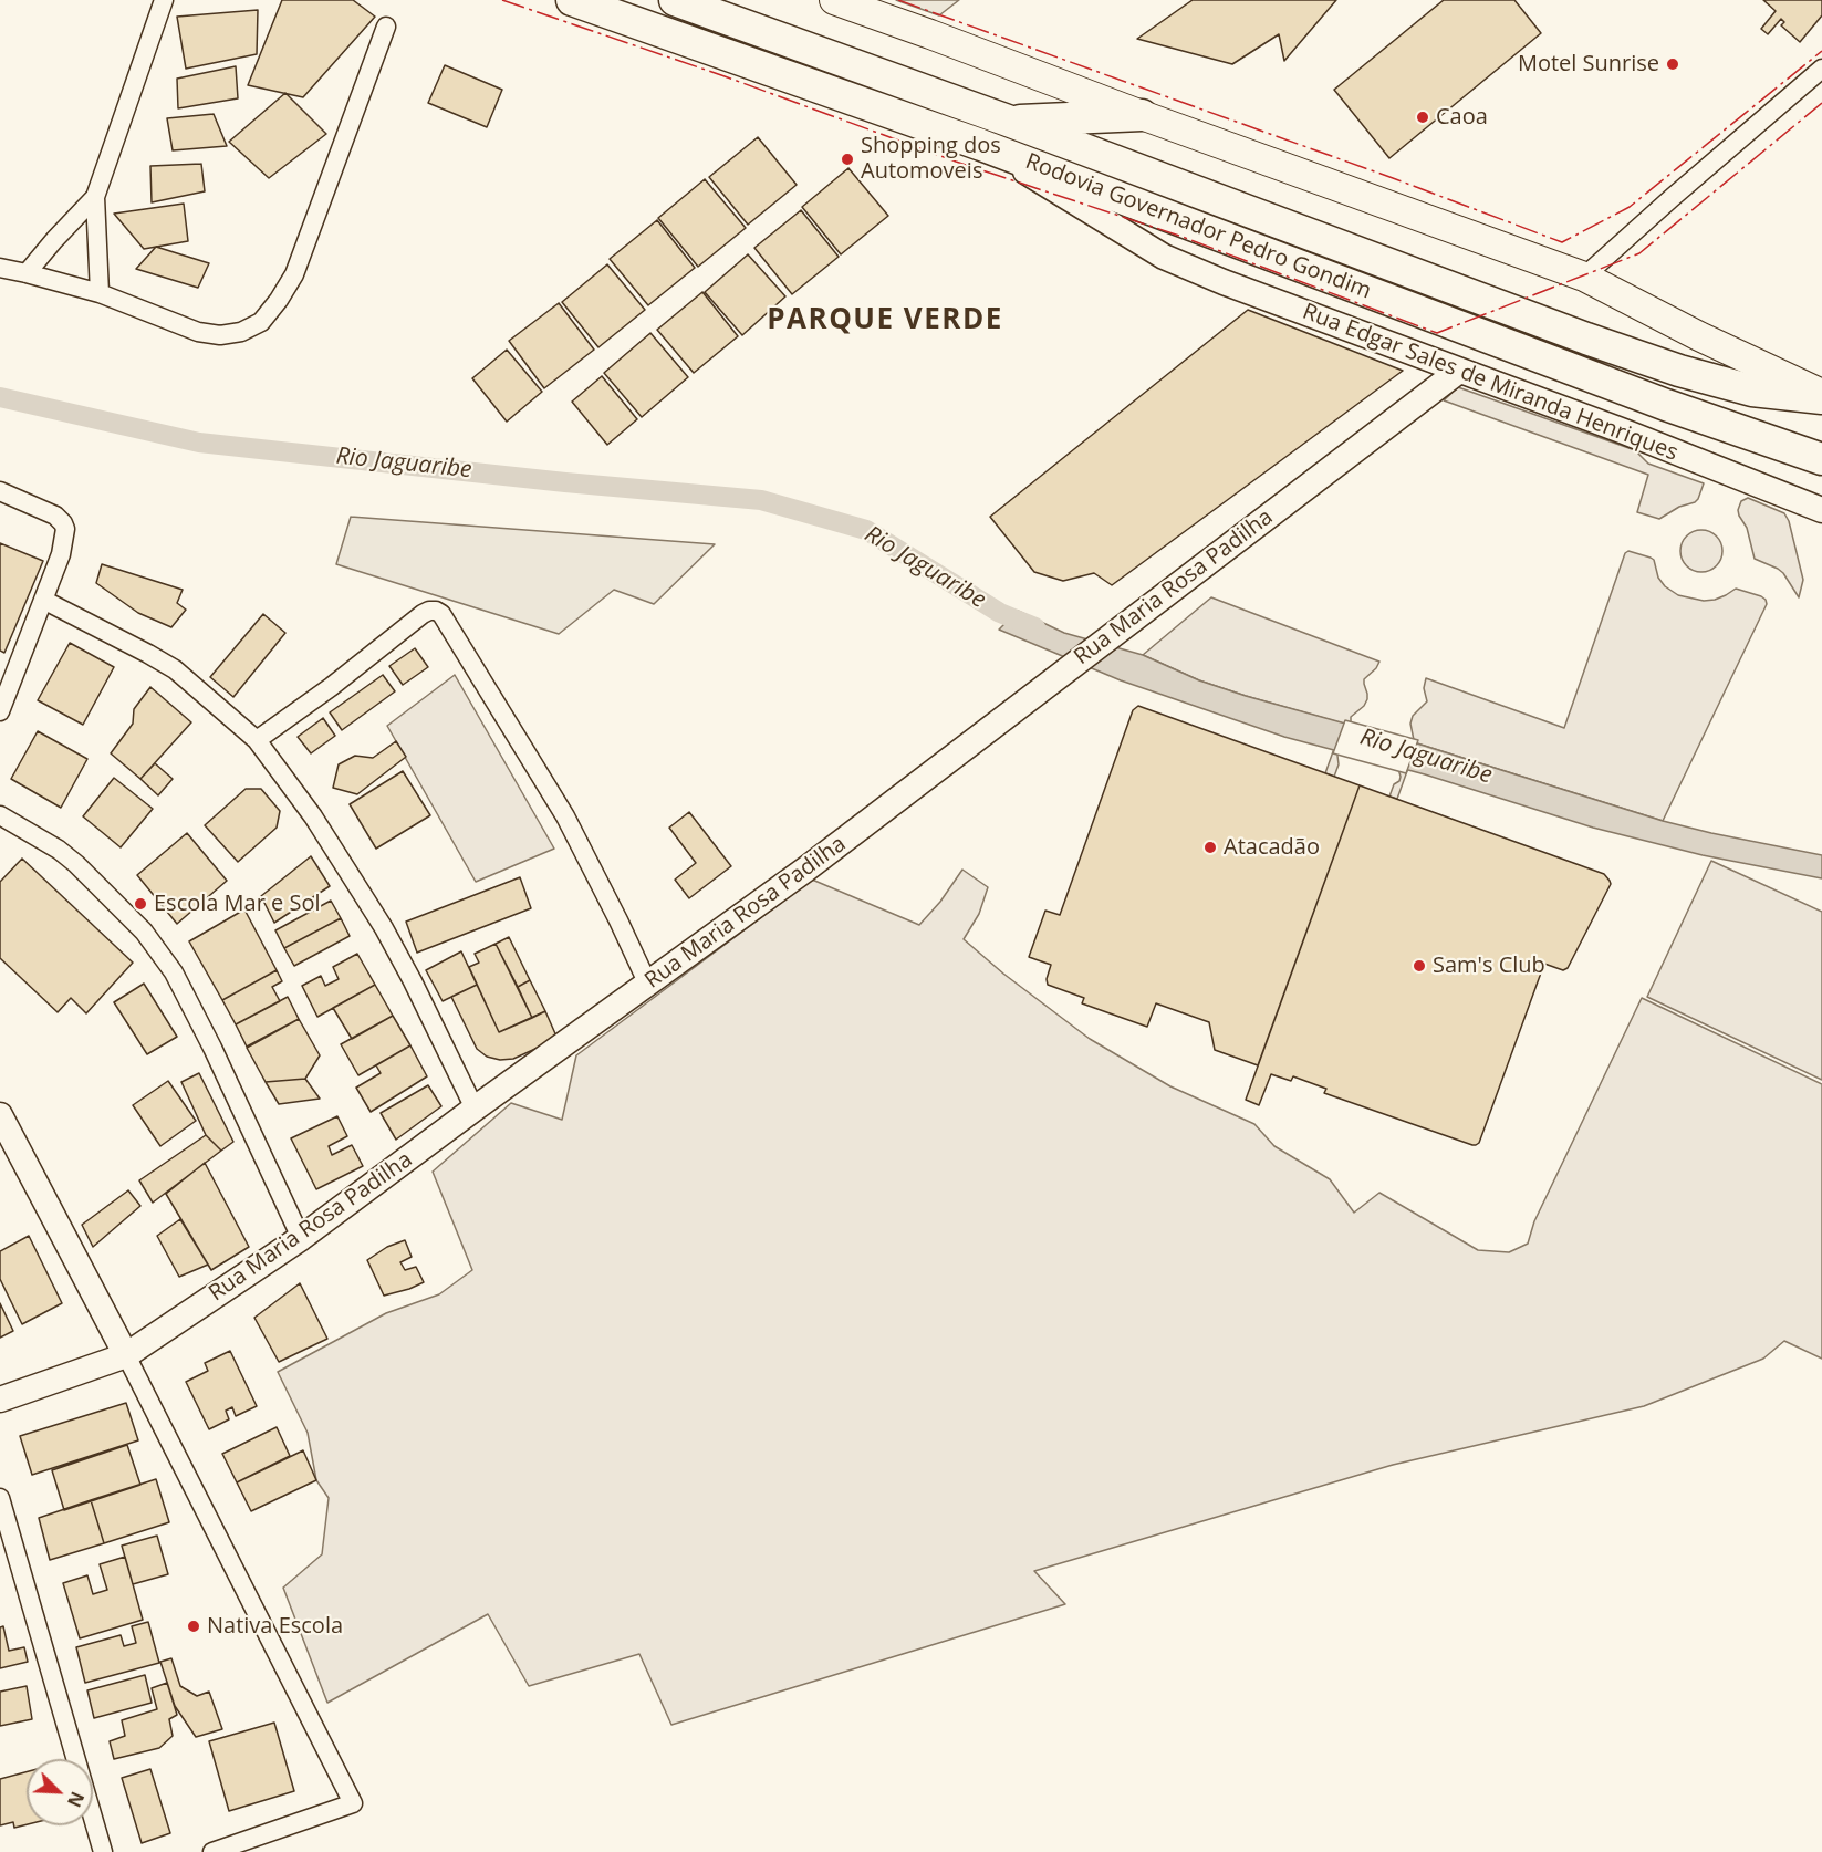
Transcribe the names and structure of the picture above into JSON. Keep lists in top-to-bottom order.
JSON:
{
  "streets": {
    "highway": ["Rodovia Governador Pedro Gondim"],
    "main road": ["Rua Edgar Sales de Miranda Henriques", "Rua Maria Rosa Padilha"]
  },
  "crossings": [
    ["Rodovia Governador Pedro Gondim", "Rua Edgar Sales de Miranda Henriques"],
    ["Rua Edgar Sales de Miranda Henriques", "Rua Maria Rosa Padilha"]
  ],
  "districts": ["PARQUE VERDE"],
  "water": ["Rio Jaguaribe"],
  "places": [
    "Motel Sunrise",
    "Caoa",
    "Shopping dos Automoveis",
    "Atacadão",
    "Escola Mar e Sol",
    "Sam's Club",
    "Nativa Escola"
  ],
  "north": "bottom right"
}
